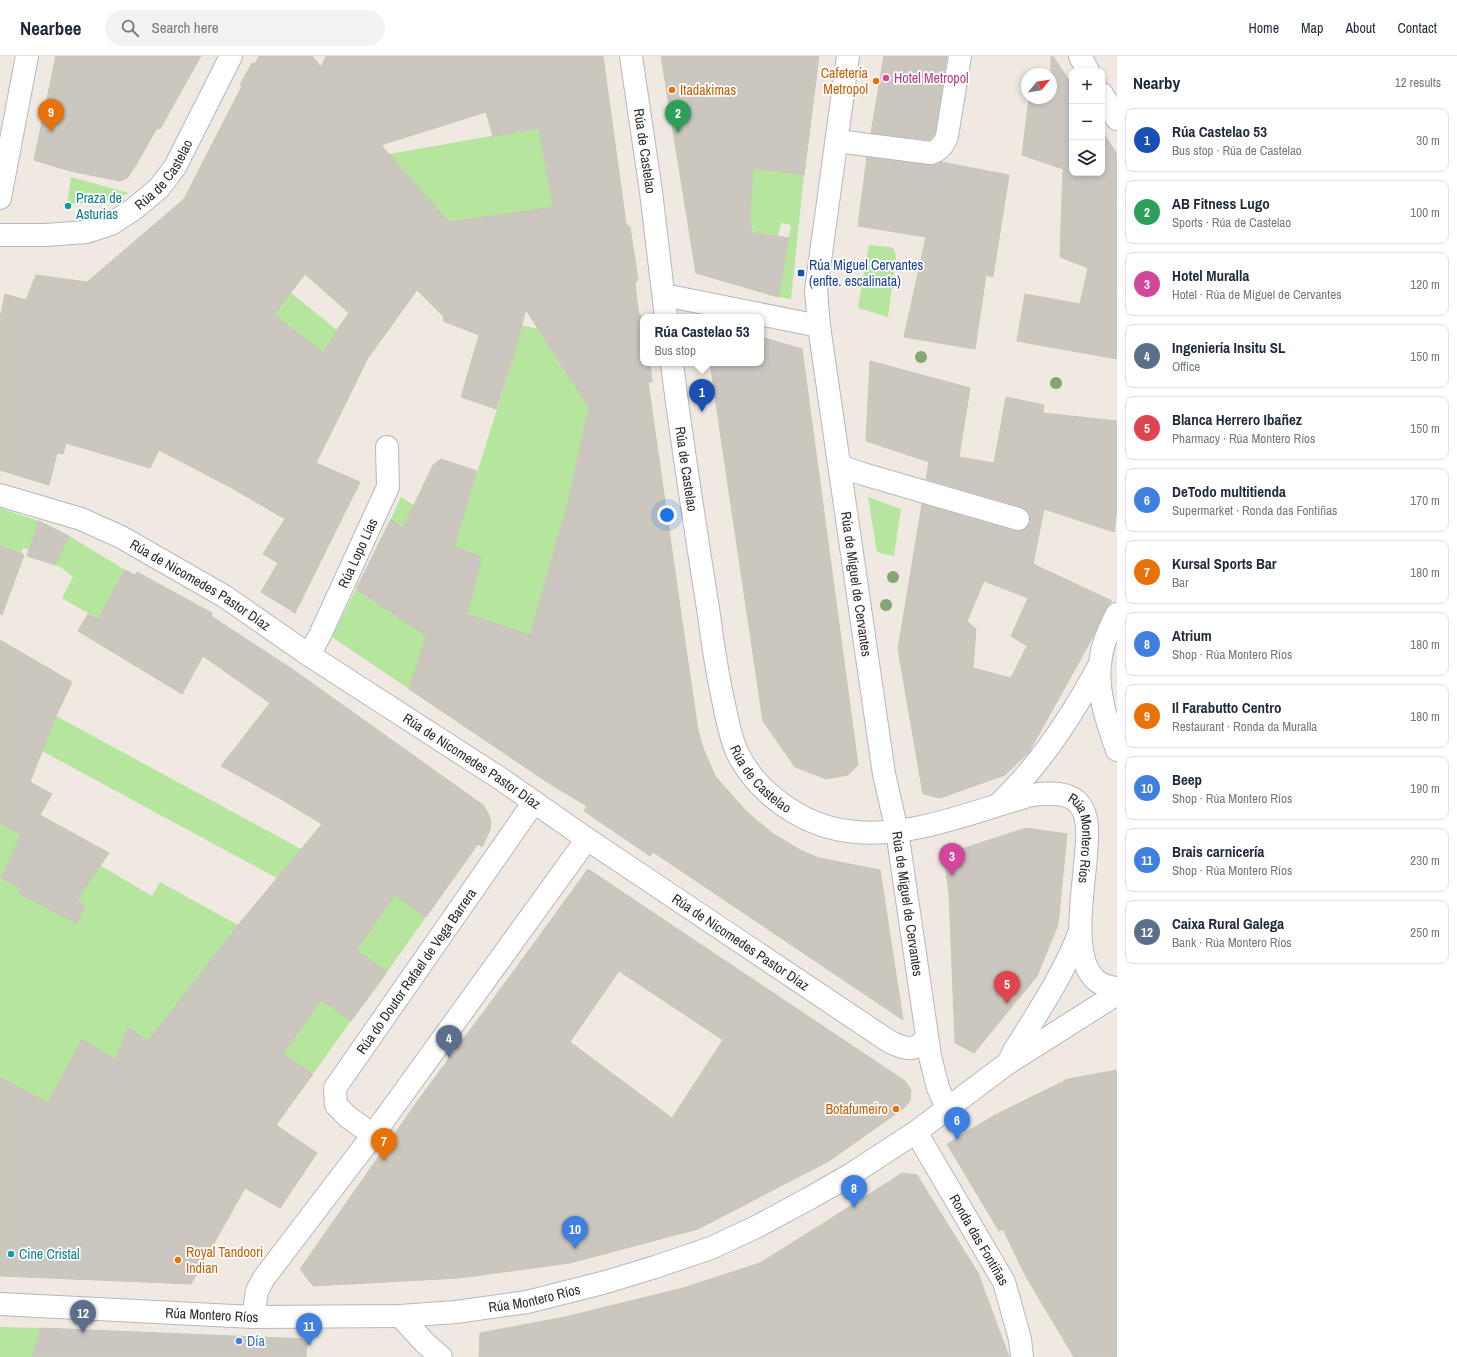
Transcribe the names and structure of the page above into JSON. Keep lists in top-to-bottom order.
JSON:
{
  "streets": {
    "street": [
      "Rúa de Castelao",
      "Rúa Lopo Lías",
      "Rúa de Miguel de Cervantes",
      "Rúa de Nicomedes Pastor Díaz",
      "Rúa Montero Ríos",
      "Rúa do Doutor Rafael de Vega Barrera",
      "Ronda das Fontiñas"
    ]
  },
  "crossings": [
    ["Rúa de Castelao", "Rúa de Miguel de Cervantes"],
    ["Rúa de Castelao", "Rúa Montero Ríos"],
    ["Rúa Lopo Lías", "Rúa de Nicomedes Pastor Díaz"],
    ["Rúa de Miguel de Cervantes", "Rúa de Nicomedes Pastor Díaz"],
    ["Rúa de Miguel de Cervantes", "Rúa Montero Ríos"],
    ["Rúa de Nicomedes Pastor Díaz", "Rúa do Doutor Rafael de Vega Barrera"],
    ["Rúa Montero Ríos", "Ronda das Fontiñas"]
  ],
  "places": {
    "other": [
      "Hotel Metropol",
      "Cafetería Metropol",
      "Itadakimas",
      "Praza de Asturias",
      "Botafumeiro",
      "Cine Cristal",
      "Royal Tandoori Indian",
      "Día"
    ],
    "transit": ["Rúa Miguel Cervantes (enfte. escalinata)"]
  },
  "north": "top right",
  "page": {
    "header": "Nearbee",
    "search": "Search here",
    "nav": [
      "Home",
      "Map",
      "About",
      "Contact"
    ],
    "heading": ["Nearby", "12 results"],
    "map_buttons": ["+", "−"],
    "pins": [
      "9",
      "2",
      "1",
      "3",
      "5",
      "4",
      "6",
      "7",
      "8",
      "10",
      "12",
      "11"
    ],
    "list": [
      {
        "mark": "1",
        "name": "Rúa Castelao 53",
        "note": "Bus stop · Rúa de Castelao",
        "value": "30 m"
      },
      {
        "mark": "2",
        "name": "AB Fitness Lugo",
        "note": "Sports · Rúa de Castelao",
        "value": "100 m"
      },
      {
        "mark": "3",
        "name": "Hotel Muralla",
        "note": "Hotel · Rúa de Miguel de Cervantes",
        "value": "120 m"
      },
      {
        "mark": "4",
        "name": "Ingeniería Insitu SL",
        "note": "Office",
        "value": "150 m"
      },
      {
        "mark": "5",
        "name": "Blanca Herrero Ibañez",
        "note": "Pharmacy · Rúa Montero Ríos",
        "value": "150 m"
      },
      {
        "mark": "6",
        "name": "DeTodo multitienda",
        "note": "Supermarket · Ronda das Fontiñas",
        "value": "170 m"
      },
      {
        "mark": "7",
        "name": "Kursal Sports Bar",
        "note": "Bar",
        "value": "180 m"
      },
      {
        "mark": "8",
        "name": "Atrium",
        "note": "Shop · Rúa Montero Ríos",
        "value": "180 m"
      },
      {
        "mark": "9",
        "name": "Il Farabutto Centro",
        "note": "Restaurant · Ronda da Muralla",
        "value": "180 m"
      },
      {
        "mark": "10",
        "name": "Beep",
        "note": "Shop · Rúa Montero Ríos",
        "value": "190 m"
      },
      {
        "mark": "11",
        "name": "Brais carnicería",
        "note": "Shop · Rúa Montero Ríos",
        "value": "230 m"
      },
      {
        "mark": "12",
        "name": "Caixa Rural Galega",
        "note": "Bank · Rúa Montero Ríos",
        "value": "250 m"
      }
    ],
    "popup": ["Rúa Castelao 53", "Bus stop"]
  }
}
